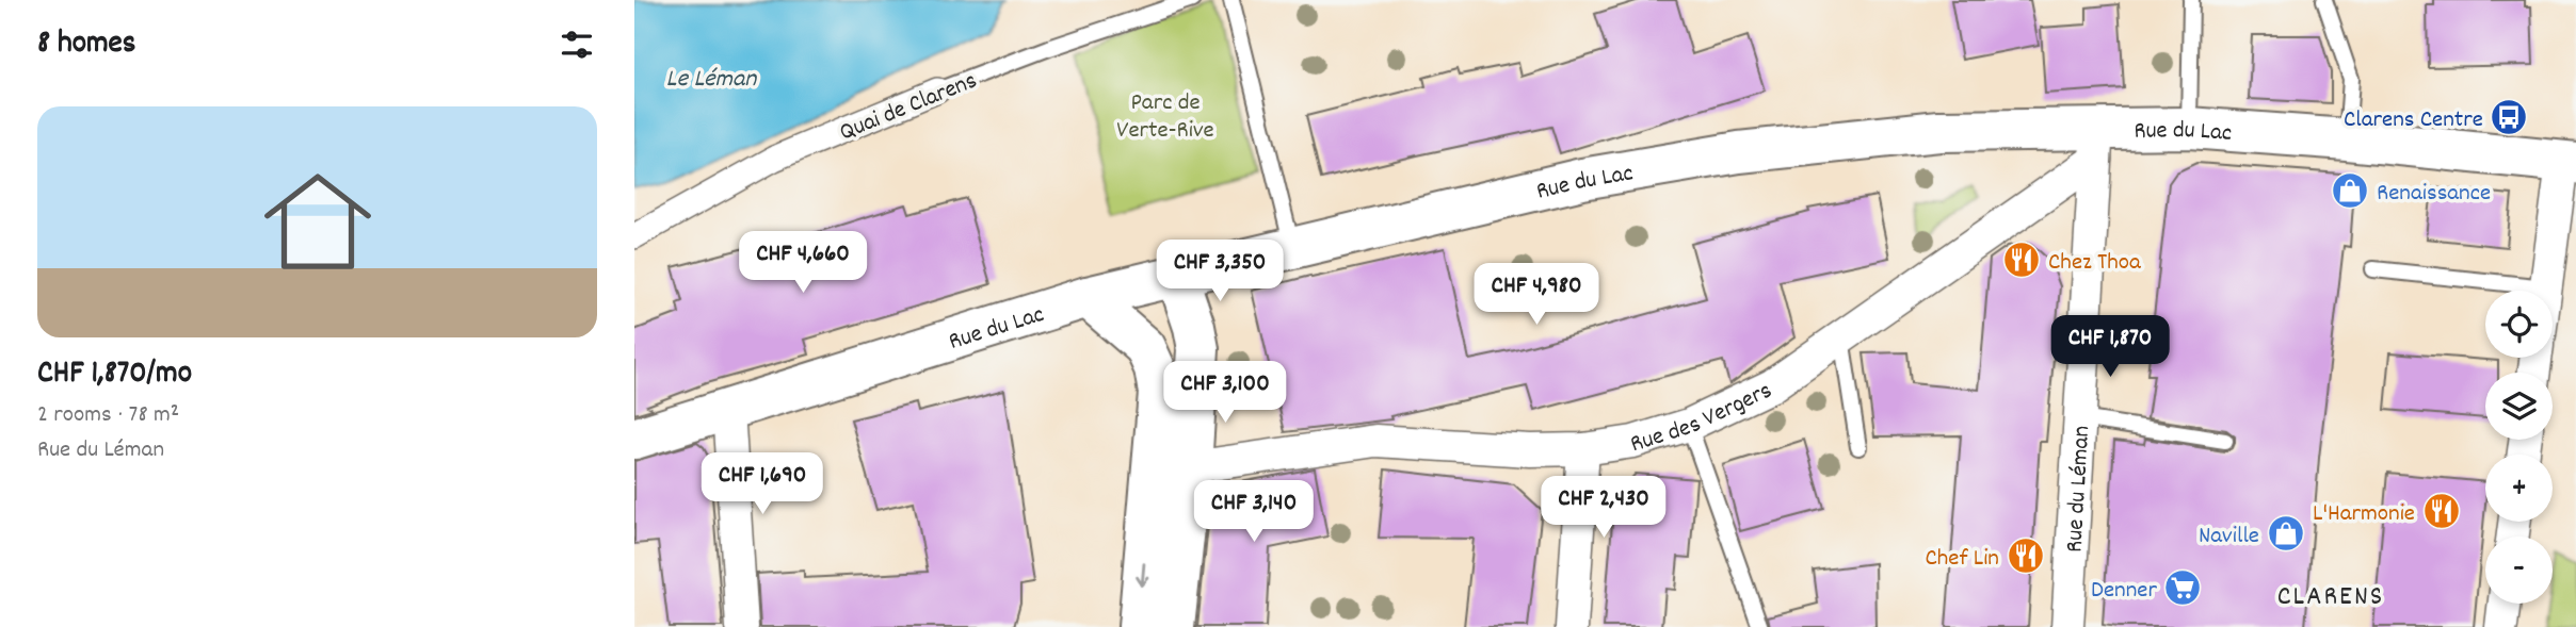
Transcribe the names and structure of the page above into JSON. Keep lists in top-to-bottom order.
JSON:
{
  "streets": {
    "main road": ["Rue du Lac"],
    "street": ["Quai de Clarens", "Rue des Vergers", "Rue du Léman"]
  },
  "crossings": [
    ["Rue du Lac", "Rue des Vergers"],
    ["Rue du Lac", "Rue du Léman"],
    ["Rue des Vergers", "Rue du Léman"]
  ],
  "districts": ["CLARENS"],
  "water": ["Le Léman"],
  "parks": ["Parc de Verte-Rive"],
  "places": {
    "bus stop": ["Clarens Centre"],
    "shop": ["Renaissance", "Naville"],
    "restaurant": ["Chez Thoa", "L'Harmonie", "Chef Lin"],
    "supermarket": ["Denner"]
  },
  "page": {
    "heading": "8 homes",
    "list": [
      {
        "name": "CHF 1,870/mo",
        "note": "2 rooms · 78 m² · Rue du Léman"
      }
    ],
    "price": [
      "CHF 4,660",
      "CHF 3,350",
      "CHF 4,980",
      "CHF 1,870",
      "CHF 3,100",
      "CHF 1,690",
      "CHF 2,430",
      "CHF 3,140"
    ],
    "map_buttons": ["+", "−"]
  }
}
